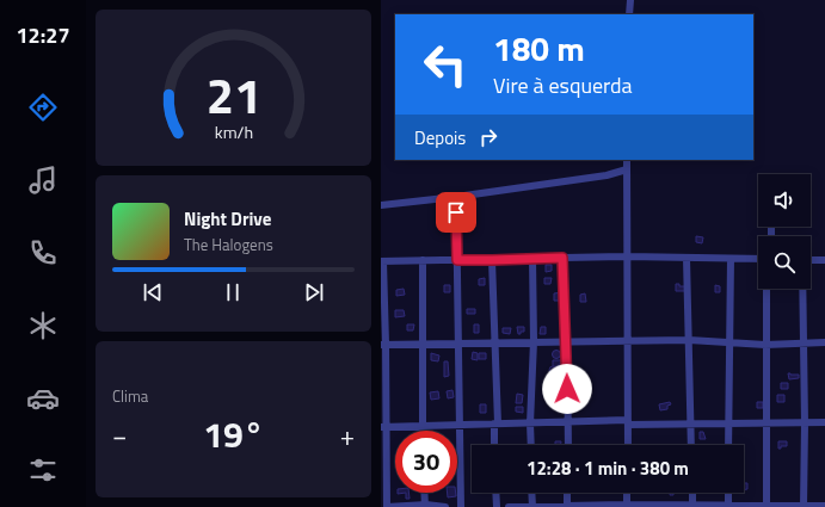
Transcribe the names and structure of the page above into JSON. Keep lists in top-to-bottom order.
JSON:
{
  "page": {
    "tabs": "12:27",
    "turn": ["180 m", "Vire à esquerda"],
    "then": "Depois",
    "song": ["Night Drive", "The Halogens"],
    "tile": "Clima",
    "heat": ["−", "19°", "+"],
    "limit": "30",
    "trip": "12:28 · 1 min · 380 m",
    "gauge": ["21", "km/h"]
  }
}
